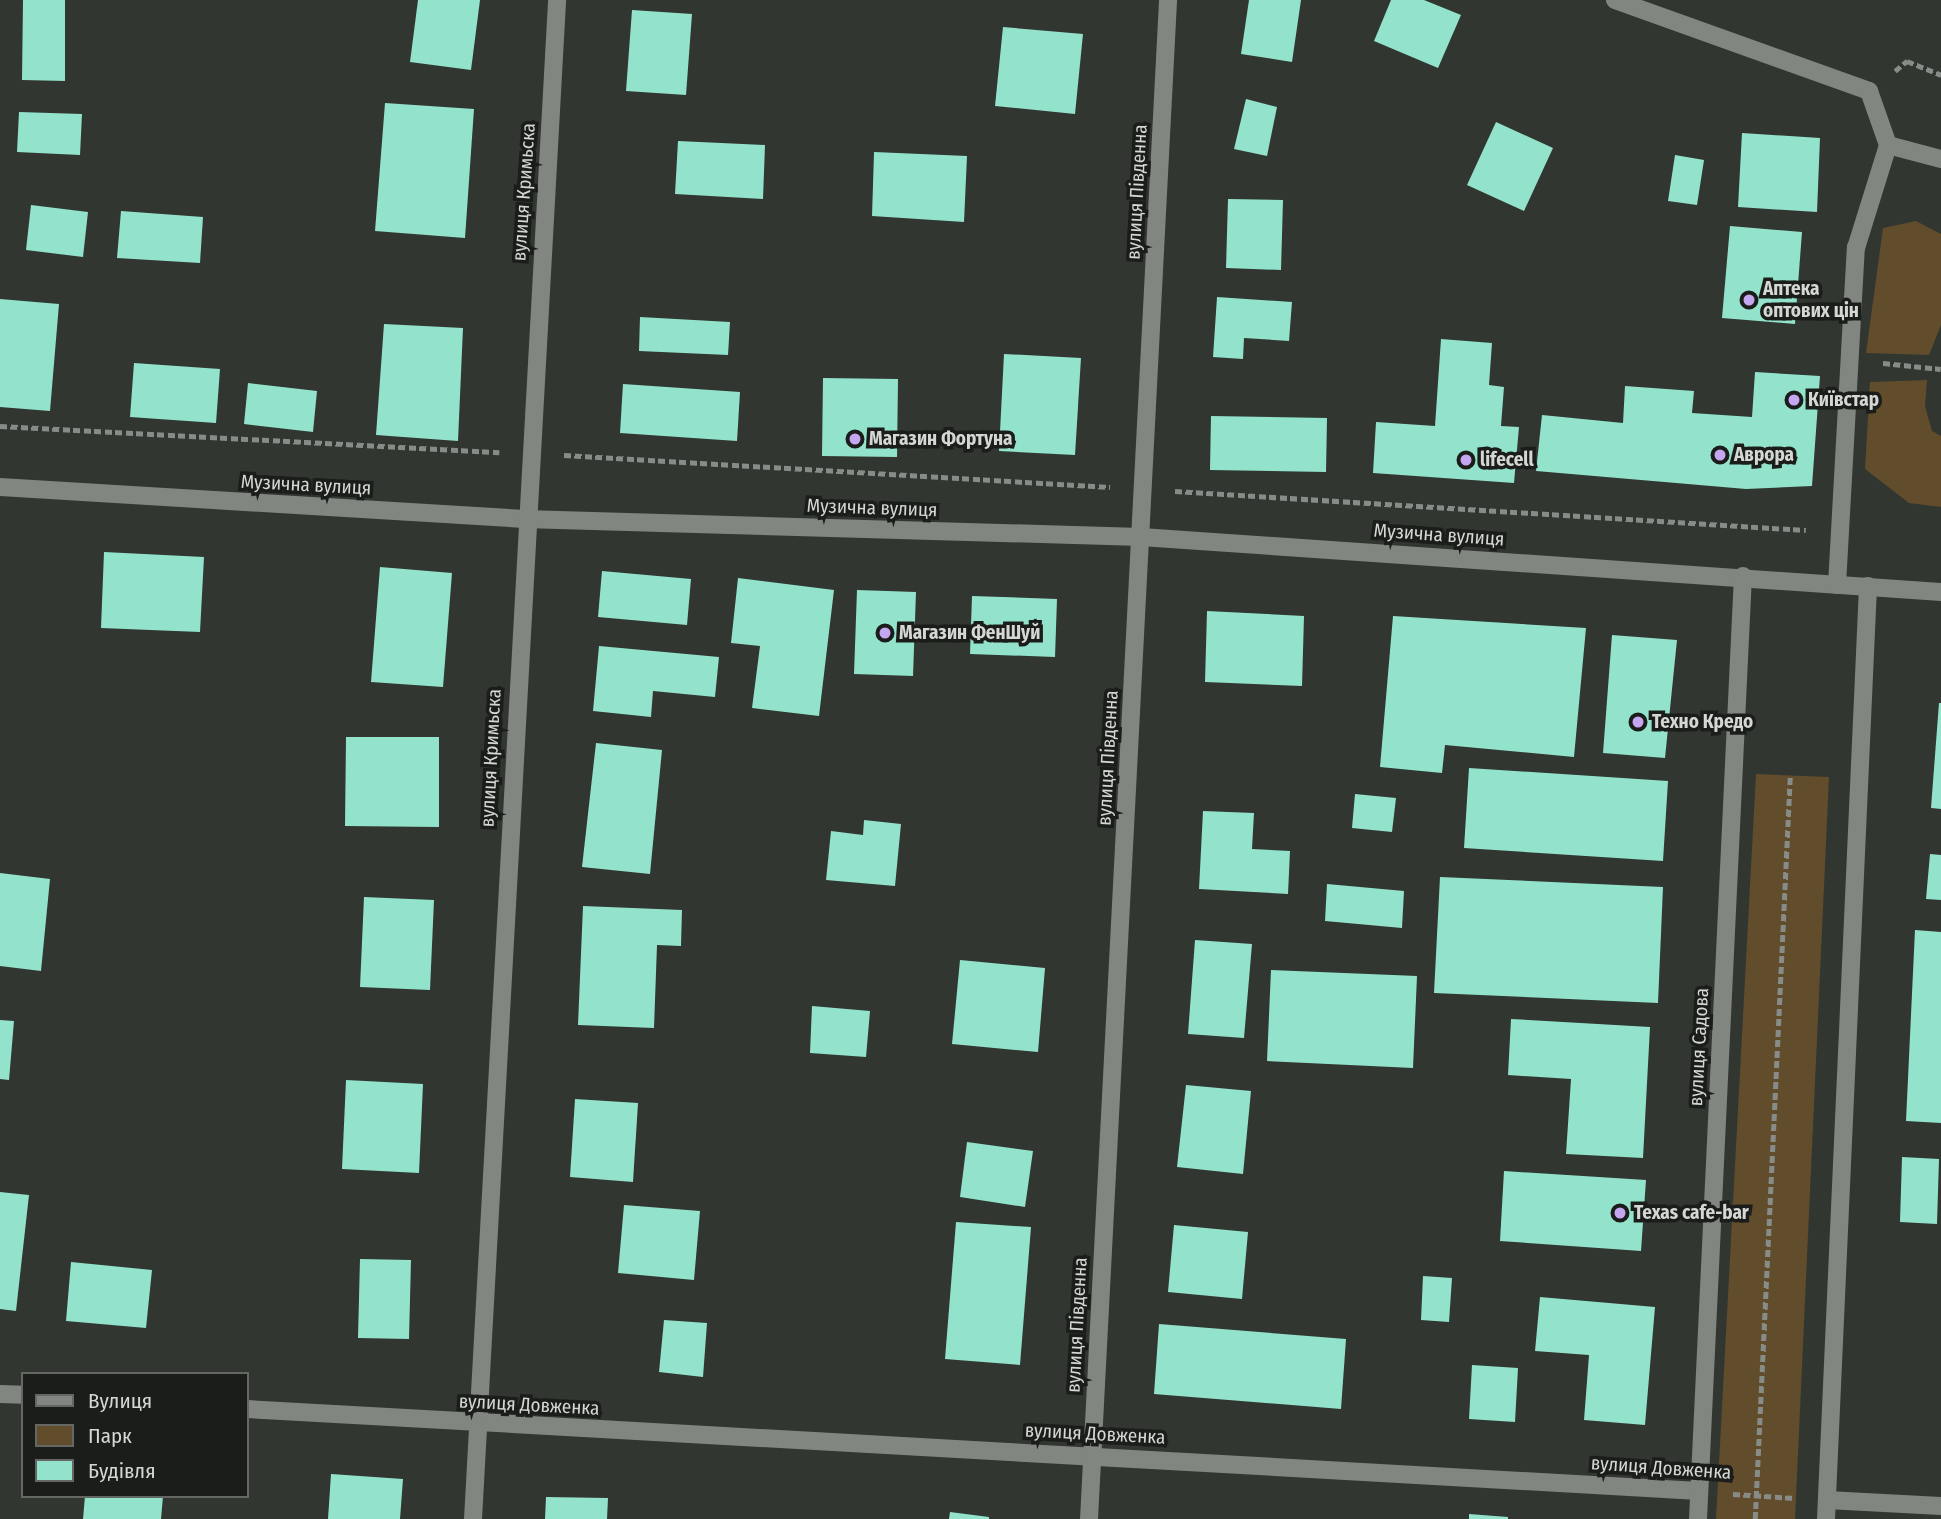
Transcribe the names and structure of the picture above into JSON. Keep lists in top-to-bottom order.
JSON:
{
  "streets": {
    "street": [
      "вулиця Кримьска",
      "вулиця Південна",
      "Музична вулиця",
      "вулиця Садова",
      "вулиця Довженка"
    ]
  },
  "crossings": [
    ["вулиця Кримьска", "Музична вулиця"],
    ["вулиця Кримьска", "вулиця Довженка"],
    ["вулиця Південна", "Музична вулиця"],
    ["вулиця Південна", "вулиця Довженка"],
    ["Музична вулиця", "вулиця Садова"],
    ["вулиця Садова", "вулиця Довженка"]
  ],
  "places": [
    "Аптека оптових цін",
    "Київстар",
    "Магазин Фортуна",
    "Аврора",
    "lifecell",
    "Магазин ФенШуй",
    "Техно Кредо",
    "Texas cafe-bar"
  ],
  "legend": ["Вулиця", "Парк", "Будівля"]
}
